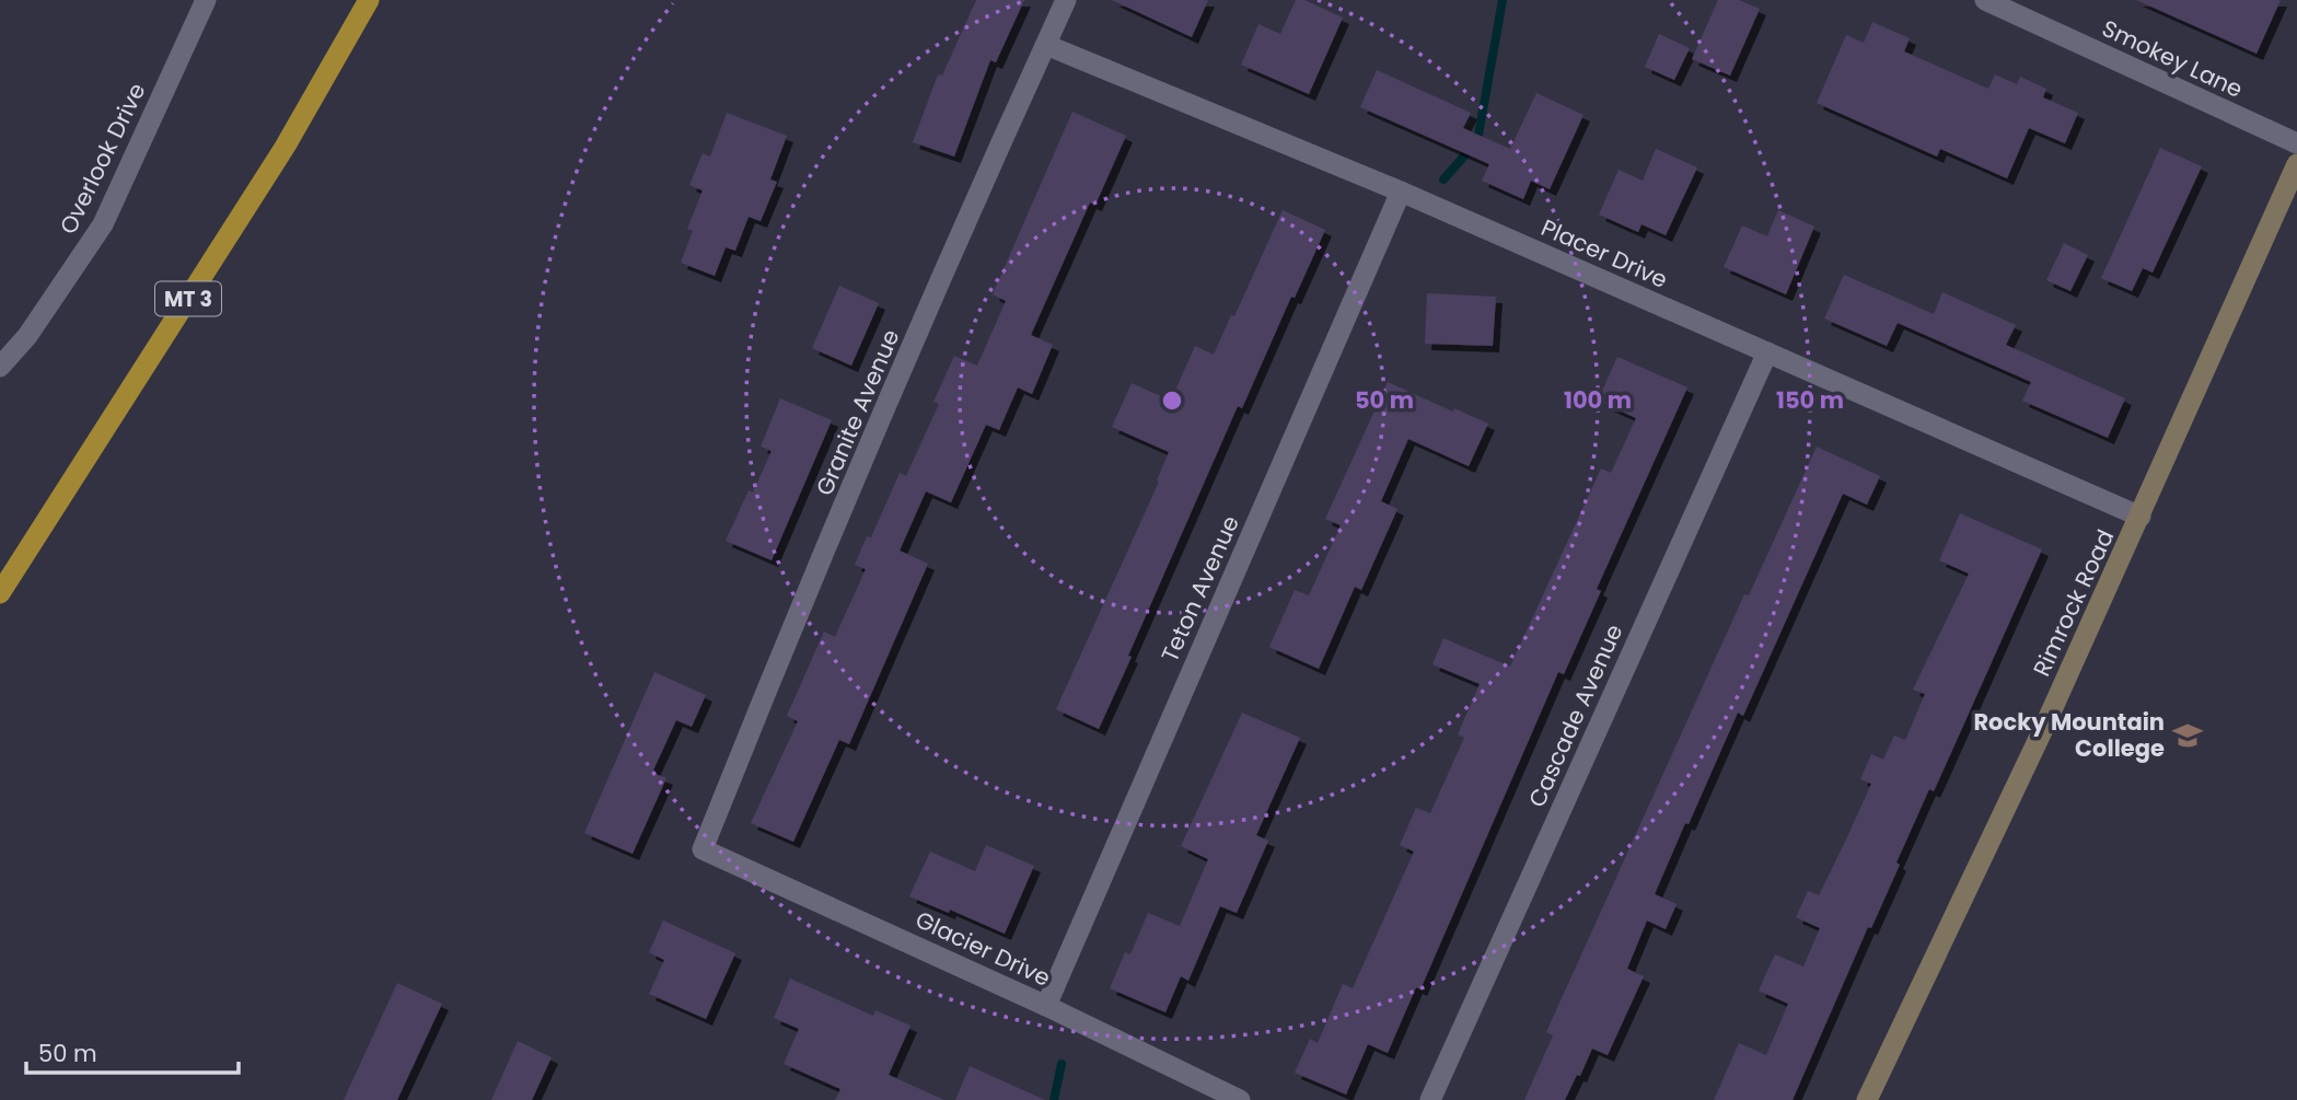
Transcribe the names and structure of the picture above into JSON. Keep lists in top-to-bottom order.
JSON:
{
  "streets": {
    "highway": ["MT 3"],
    "main road": ["Rimrock Road"],
    "street": [
      "Smokey Lane",
      "Overlook Drive",
      "Placer Drive",
      "Granite Avenue",
      "Teton Avenue",
      "Cascade Avenue",
      "Glacier Drive"
    ]
  },
  "crossings": [
    ["Placer Drive", "Granite Avenue"],
    ["Placer Drive", "Teton Avenue"],
    ["Placer Drive", "Rimrock Road"],
    ["Placer Drive", "Cascade Avenue"],
    ["Granite Avenue", "Glacier Drive"],
    ["Teton Avenue", "Glacier Drive"]
  ],
  "places": {
    "school or university": ["Rocky Mountain College"]
  },
  "scale_bar": "50 m",
  "rings": ["50 m", "100 m", "150 m"]
}
